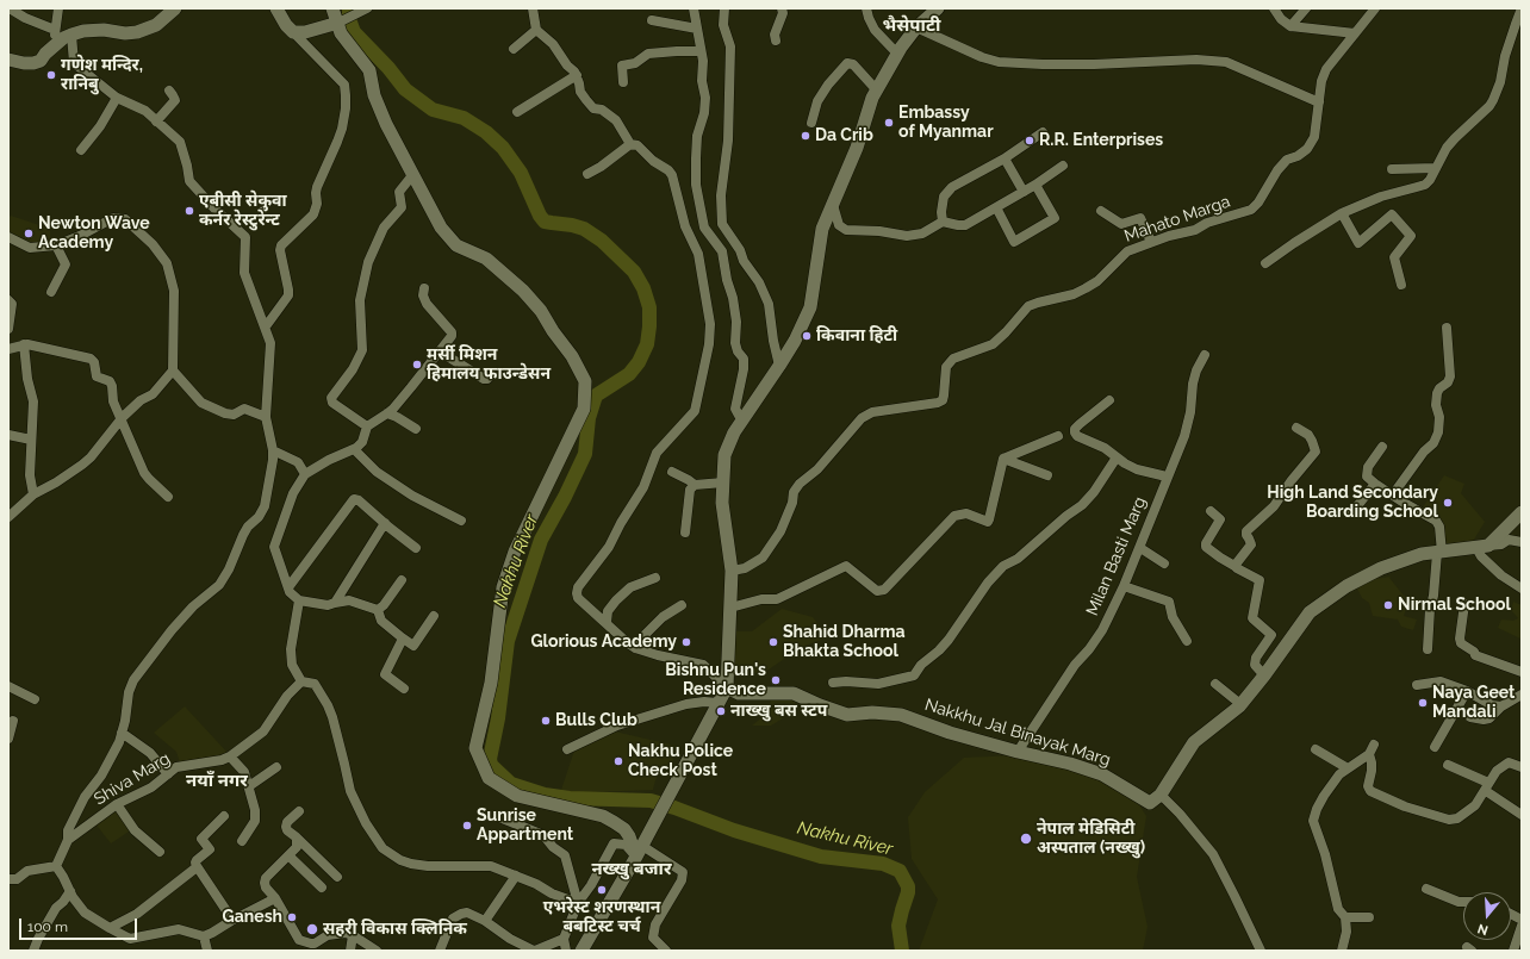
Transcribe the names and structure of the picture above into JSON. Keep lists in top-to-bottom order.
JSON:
{
  "streets": {
    "street": [
      "Mahato Marga",
      "Milan Basti Marg",
      "Nakkhu Jal Binayak Marg",
      "Shiva Marg"
    ]
  },
  "crossings": [
    ["Milan Basti Marg", "Nakkhu Jal Binayak Marg"]
  ],
  "districts": ["भैसेपाटी", "नयाँ नगर", "नख्खु बजार"],
  "water": ["Nakhu River"],
  "places": [
    "गणेश मन्दिर, रानिबु",
    "Embassy of Myanmar",
    "Da Crib",
    "R.R. Enterprises",
    "एबीसी सेकुवा कर्नर रेस्टुरेन्ट",
    "Newton Wave Academy",
    "किवाना हिटी",
    "मर्सी मिशन हिमालय फाउन्डेसन",
    "High Land Secondary Boarding School",
    "Nirmal School",
    "Glorious Academy",
    "Shahid Dharma Bhakta School",
    "Bishnu Pun's Residence",
    "Naya Geet Mandali",
    "नाख्खु बस स्टप",
    "Bulls Club",
    "Nakhu Police Check Post",
    "Sunrise Appartment",
    "नेपाल मेडिसिटी अस्पताल (नख्खु)",
    "एभरेस्ट शरणस्थान बबटिस्ट चर्च",
    "Ganesh",
    "सहरी विकास क्लिनिक"
  ],
  "scale_bar": "100 m",
  "north": "bottom"
}
